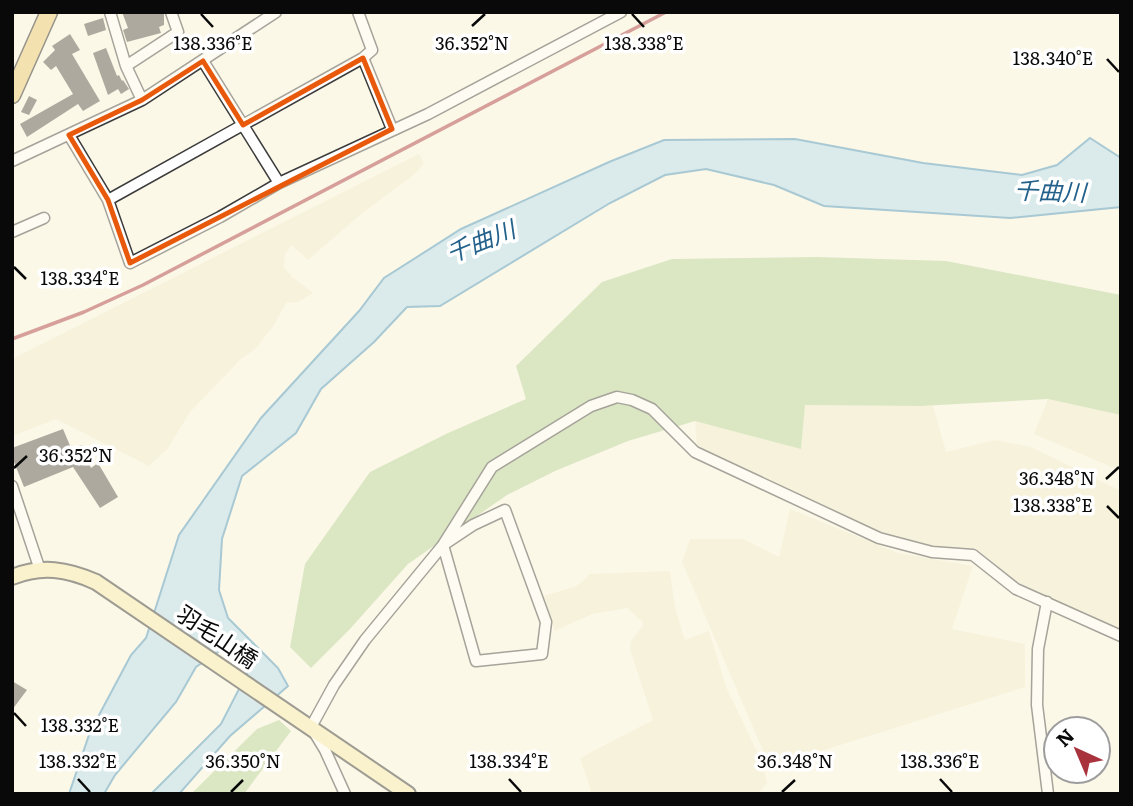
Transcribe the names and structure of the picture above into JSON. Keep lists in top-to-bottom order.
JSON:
{
  "streets": {
    "main road": ["羽毛山橋"]
  },
  "water": ["千曲川"],
  "north": "top left",
  "coordinates": [
    "36.352°N",
    "138.336°E",
    "138.338°E",
    "138.340°E",
    "138.334°E",
    "36.348°N",
    "138.332°E",
    "36.350°N"
  ]
}
